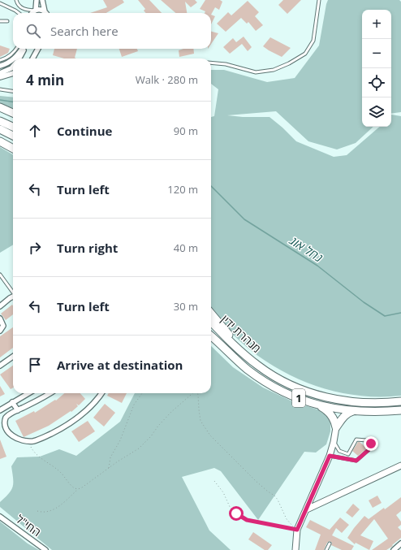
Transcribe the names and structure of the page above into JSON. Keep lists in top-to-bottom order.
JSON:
{
  "streets": {
    "highway": ["מנהרת ידין", "1"],
    "street": ["החי\"ל"]
  },
  "crossings": [
    ["מנהרת ידין", "1"]
  ],
  "water": ["נחל אוג"],
  "page": {
    "map_buttons": ["+", "−"],
    "search": "Search here",
    "heading": ["4 min", "Walk · 280 m"],
    "list": [
      ["Continue", "90 m"],
      ["Turn left", "120 m"],
      ["Turn right", "40 m"],
      ["Turn left", "30 m"],
      "Arrive at destination"
    ]
  }
}
